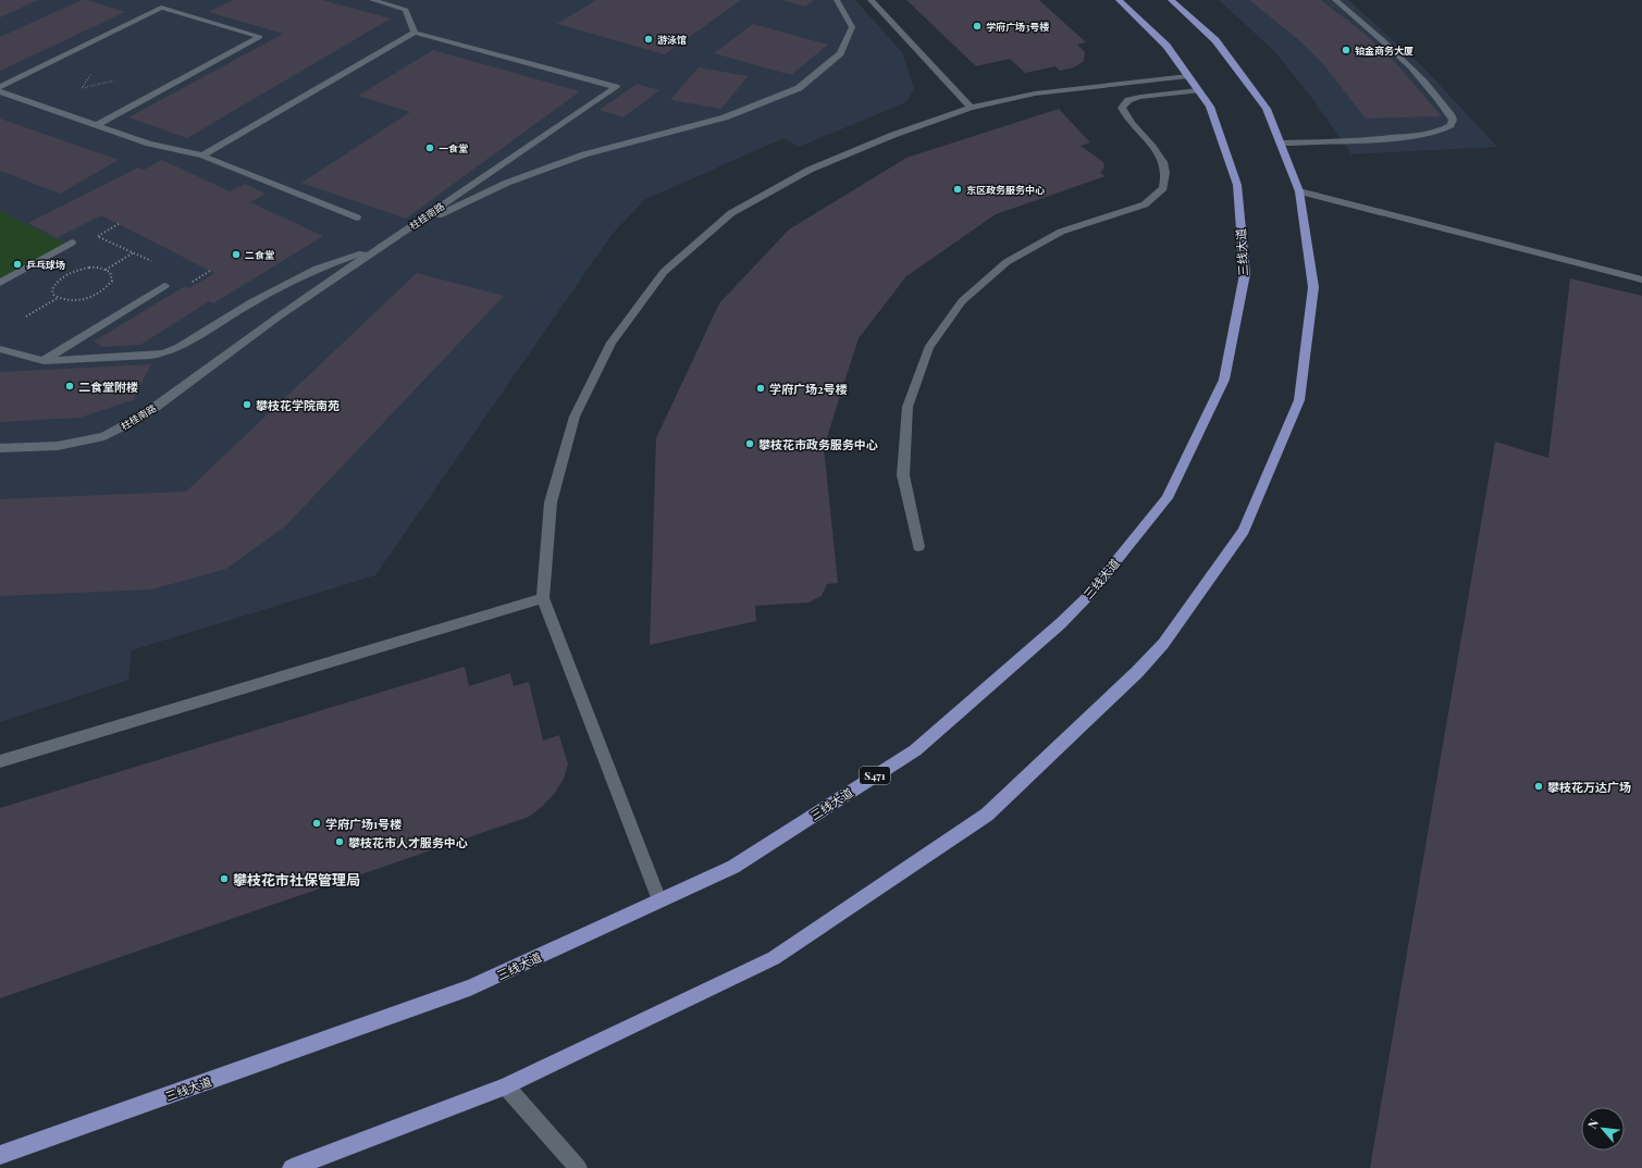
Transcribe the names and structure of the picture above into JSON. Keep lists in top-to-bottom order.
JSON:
{
  "streets": {
    "main road": ["三线大道", "S471"],
    "lane": ["柱桂南路"]
  },
  "places": [
    "学府广场3号楼",
    "游泳馆",
    "铂金商务大厦",
    "一食堂",
    "东区政务服务中心",
    "二食堂",
    "乒乓球场",
    "二食堂附楼",
    "学府广场2号楼",
    "攀枝花学院南苑",
    "攀枝花市政务服务中心",
    "攀枝花万达广场",
    "学府广场1号楼",
    "攀枝花市人才服务中心",
    "攀枝花市社保管理局"
  ],
  "north": "top left"
}
